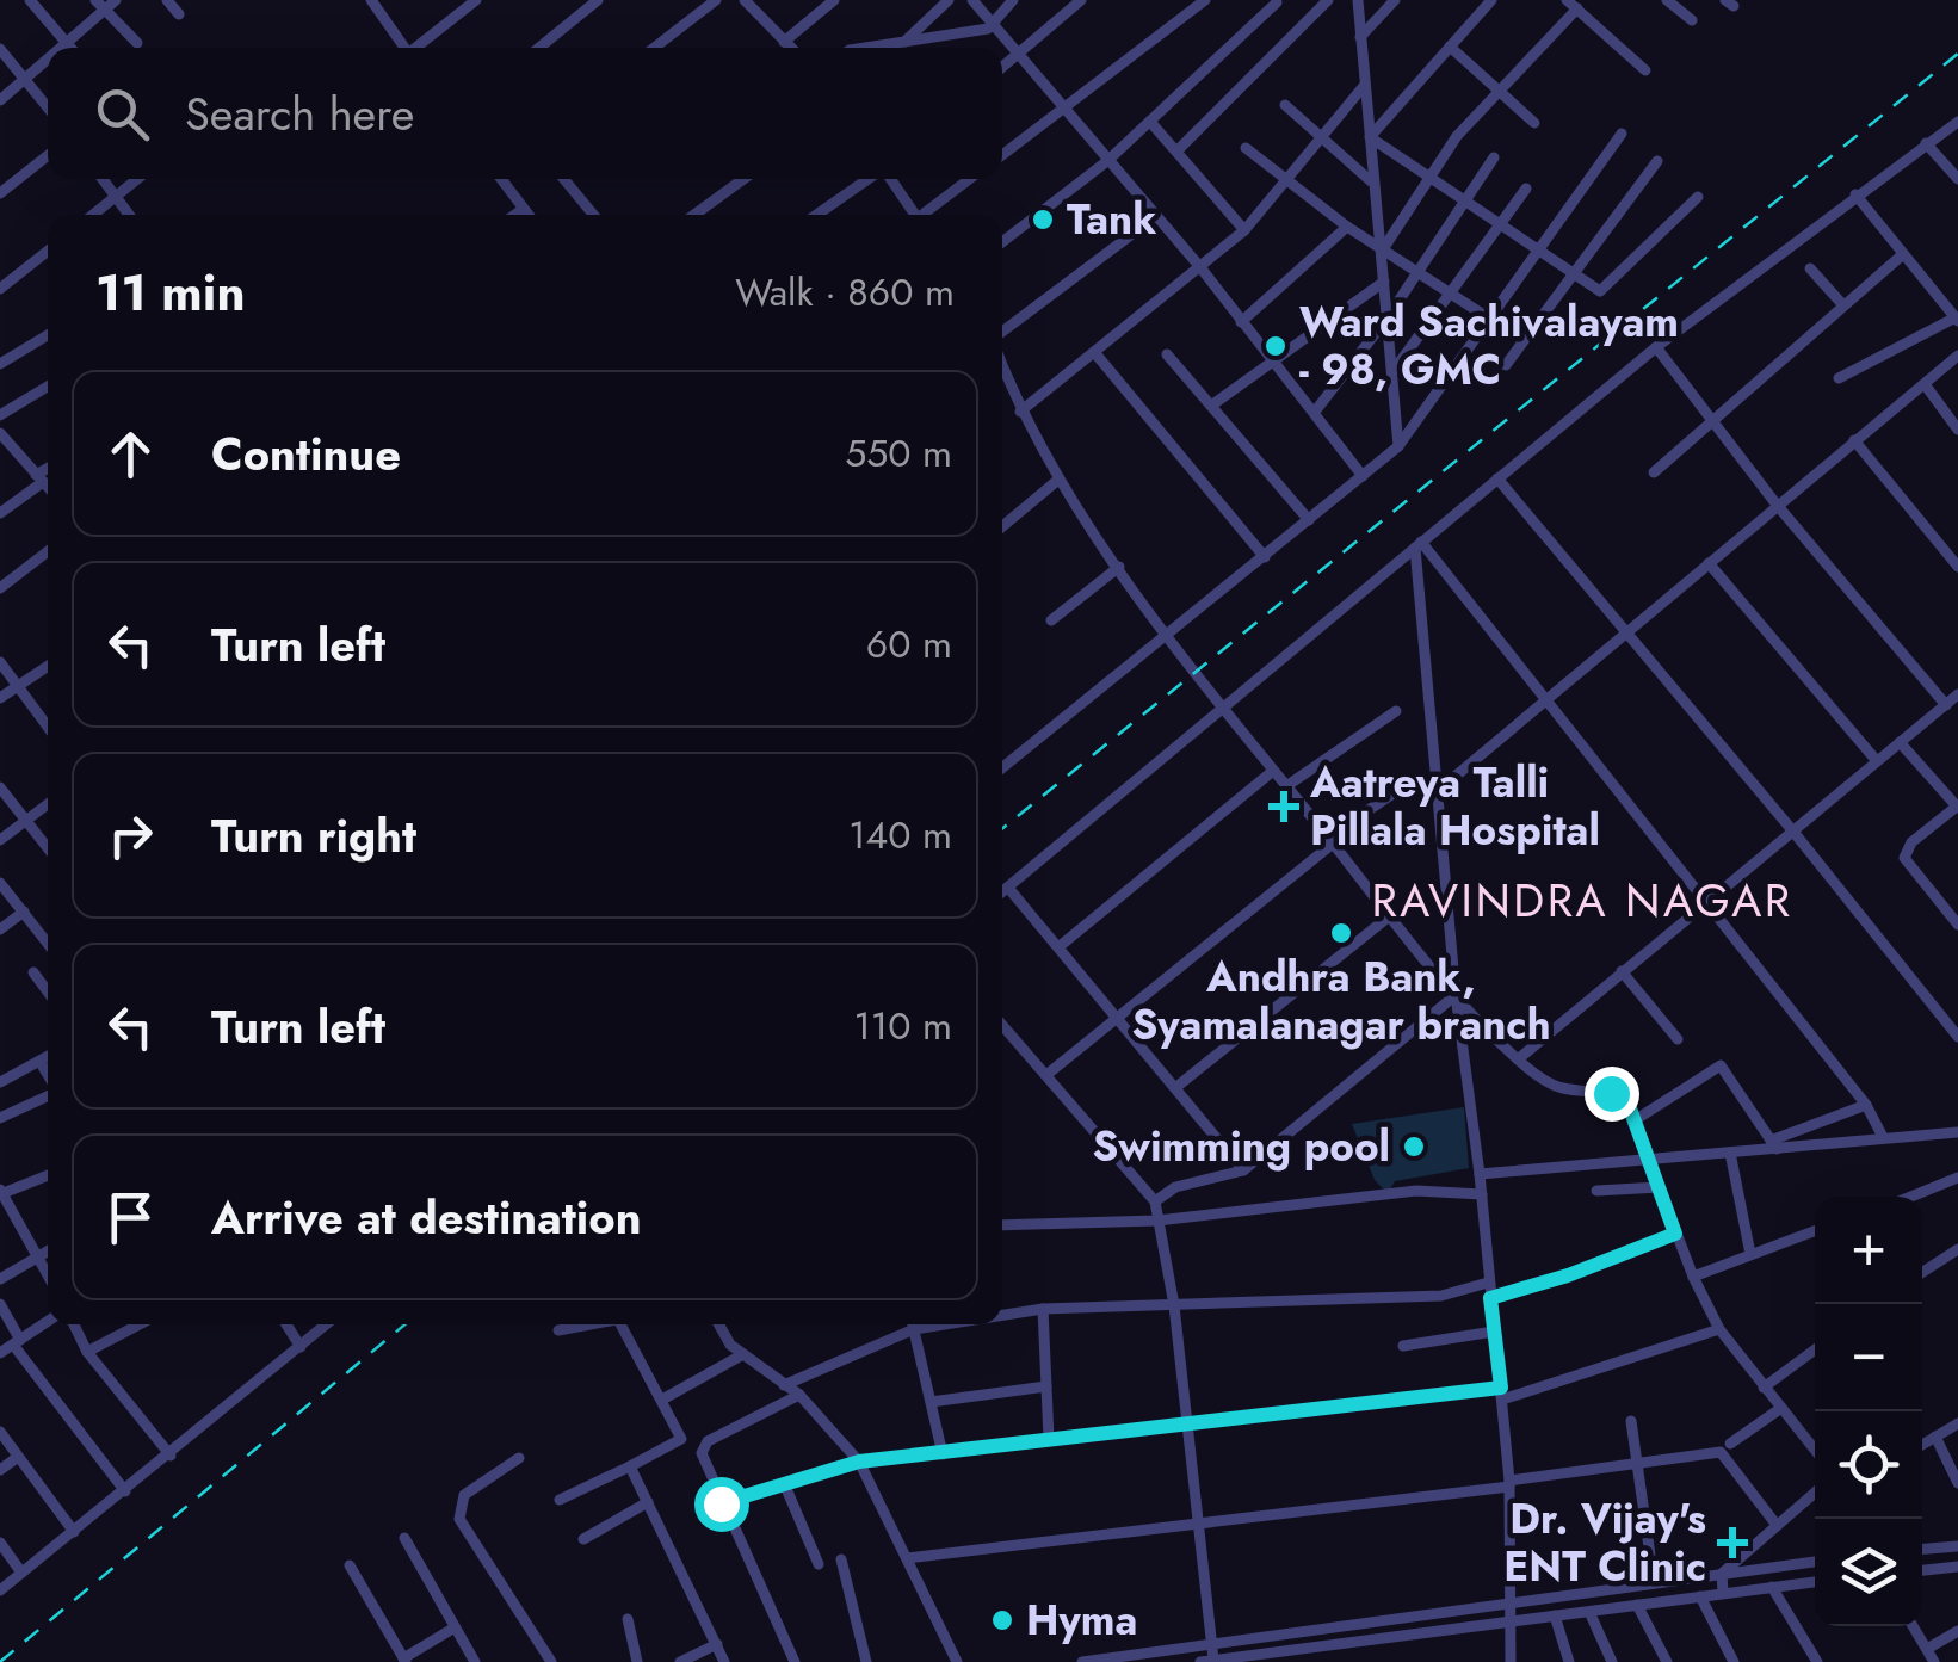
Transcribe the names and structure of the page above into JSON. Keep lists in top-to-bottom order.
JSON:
{
  "districts": ["RAVINDRA NAGAR"],
  "places": {
    "other": [
      "Tank",
      "Ward Sachivalayam - 98, GMC",
      "Andhra Bank, Syamalanagar branch",
      "Swimming pool",
      "Hyma"
    ],
    "health": ["Aatreya Talli Pillala Hospital", "Dr. Vijay's ENT Clinic"]
  },
  "page": {
    "search": "Search here",
    "heading": ["11 min", "Walk · 860 m"],
    "list": [
      ["Continue", "550 m"],
      ["Turn left", "60 m"],
      ["Turn right", "140 m"],
      ["Turn left", "110 m"],
      "Arrive at destination"
    ],
    "map_buttons": ["+", "−"]
  }
}
